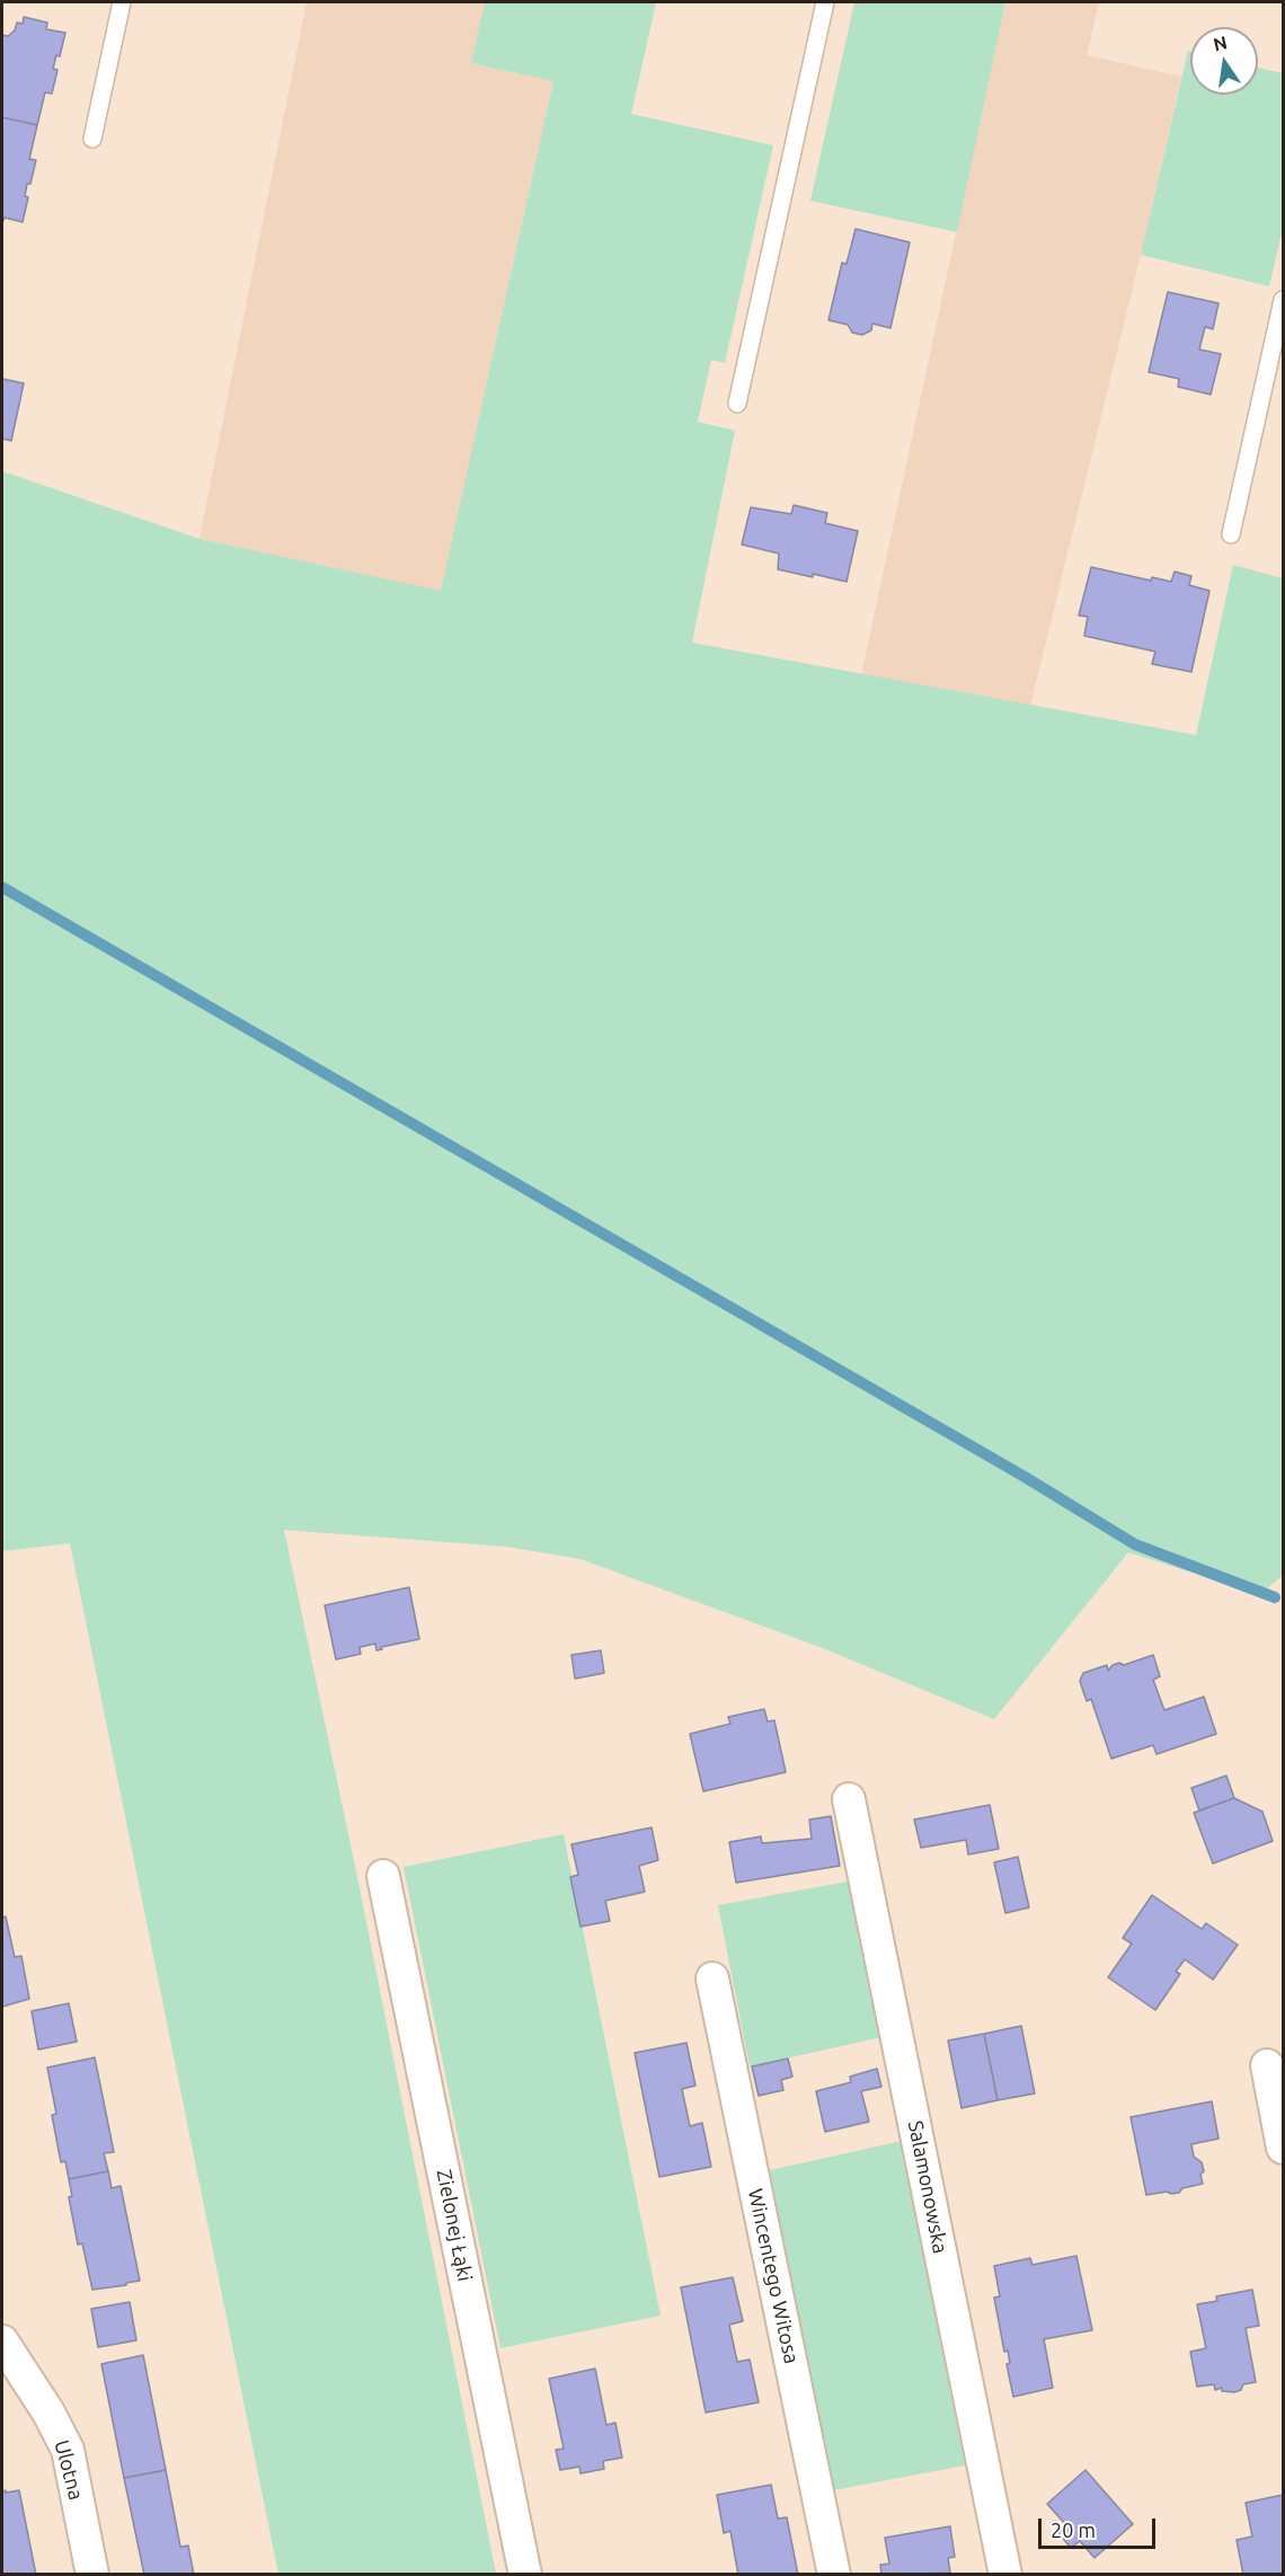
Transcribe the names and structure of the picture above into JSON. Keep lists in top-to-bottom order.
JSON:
{
  "streets": {
    "street": [
      "Salamonowska",
      "Zielonej Łąki",
      "Wincentego Witosa",
      "Ulotna"
    ]
  },
  "scale_bar": "20 m",
  "north": "top"
}
